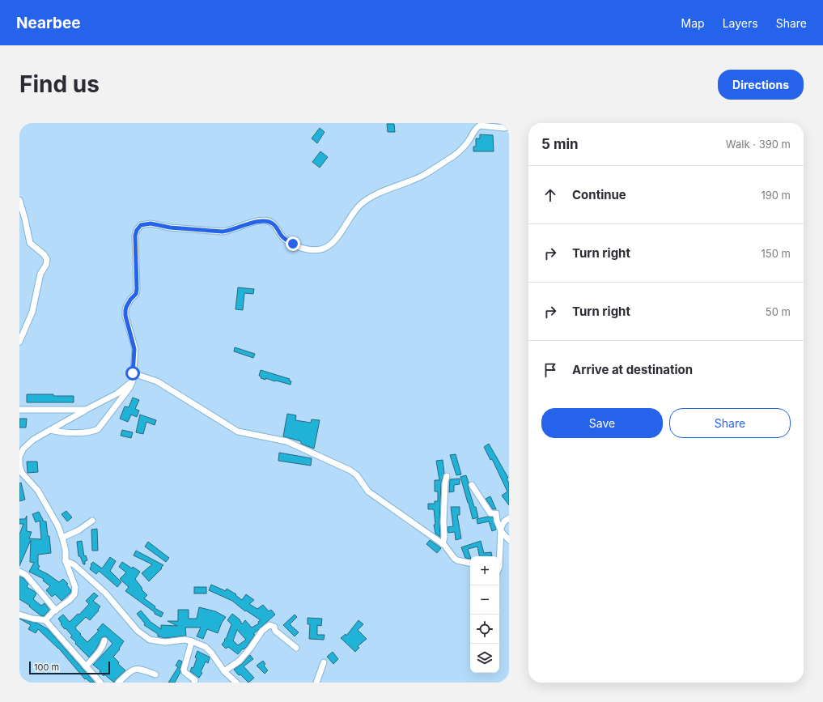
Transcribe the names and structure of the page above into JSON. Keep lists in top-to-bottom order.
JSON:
{
  "scale_bar": "100 m",
  "page": {
    "header": "Nearbee",
    "nav": ["Map", "Layers", "Share"],
    "buttons": [
      "Directions",
      ["Save", "Share"]
    ],
    "title": "Find us",
    "heading": ["5 min", "Walk · 390 m"],
    "list": [
      ["Continue", "190 m"],
      ["Turn right", "150 m"],
      ["Turn right", "50 m"],
      "Arrive at destination"
    ],
    "map_buttons": ["+", "−"],
    "scale": "100 m"
  }
}
